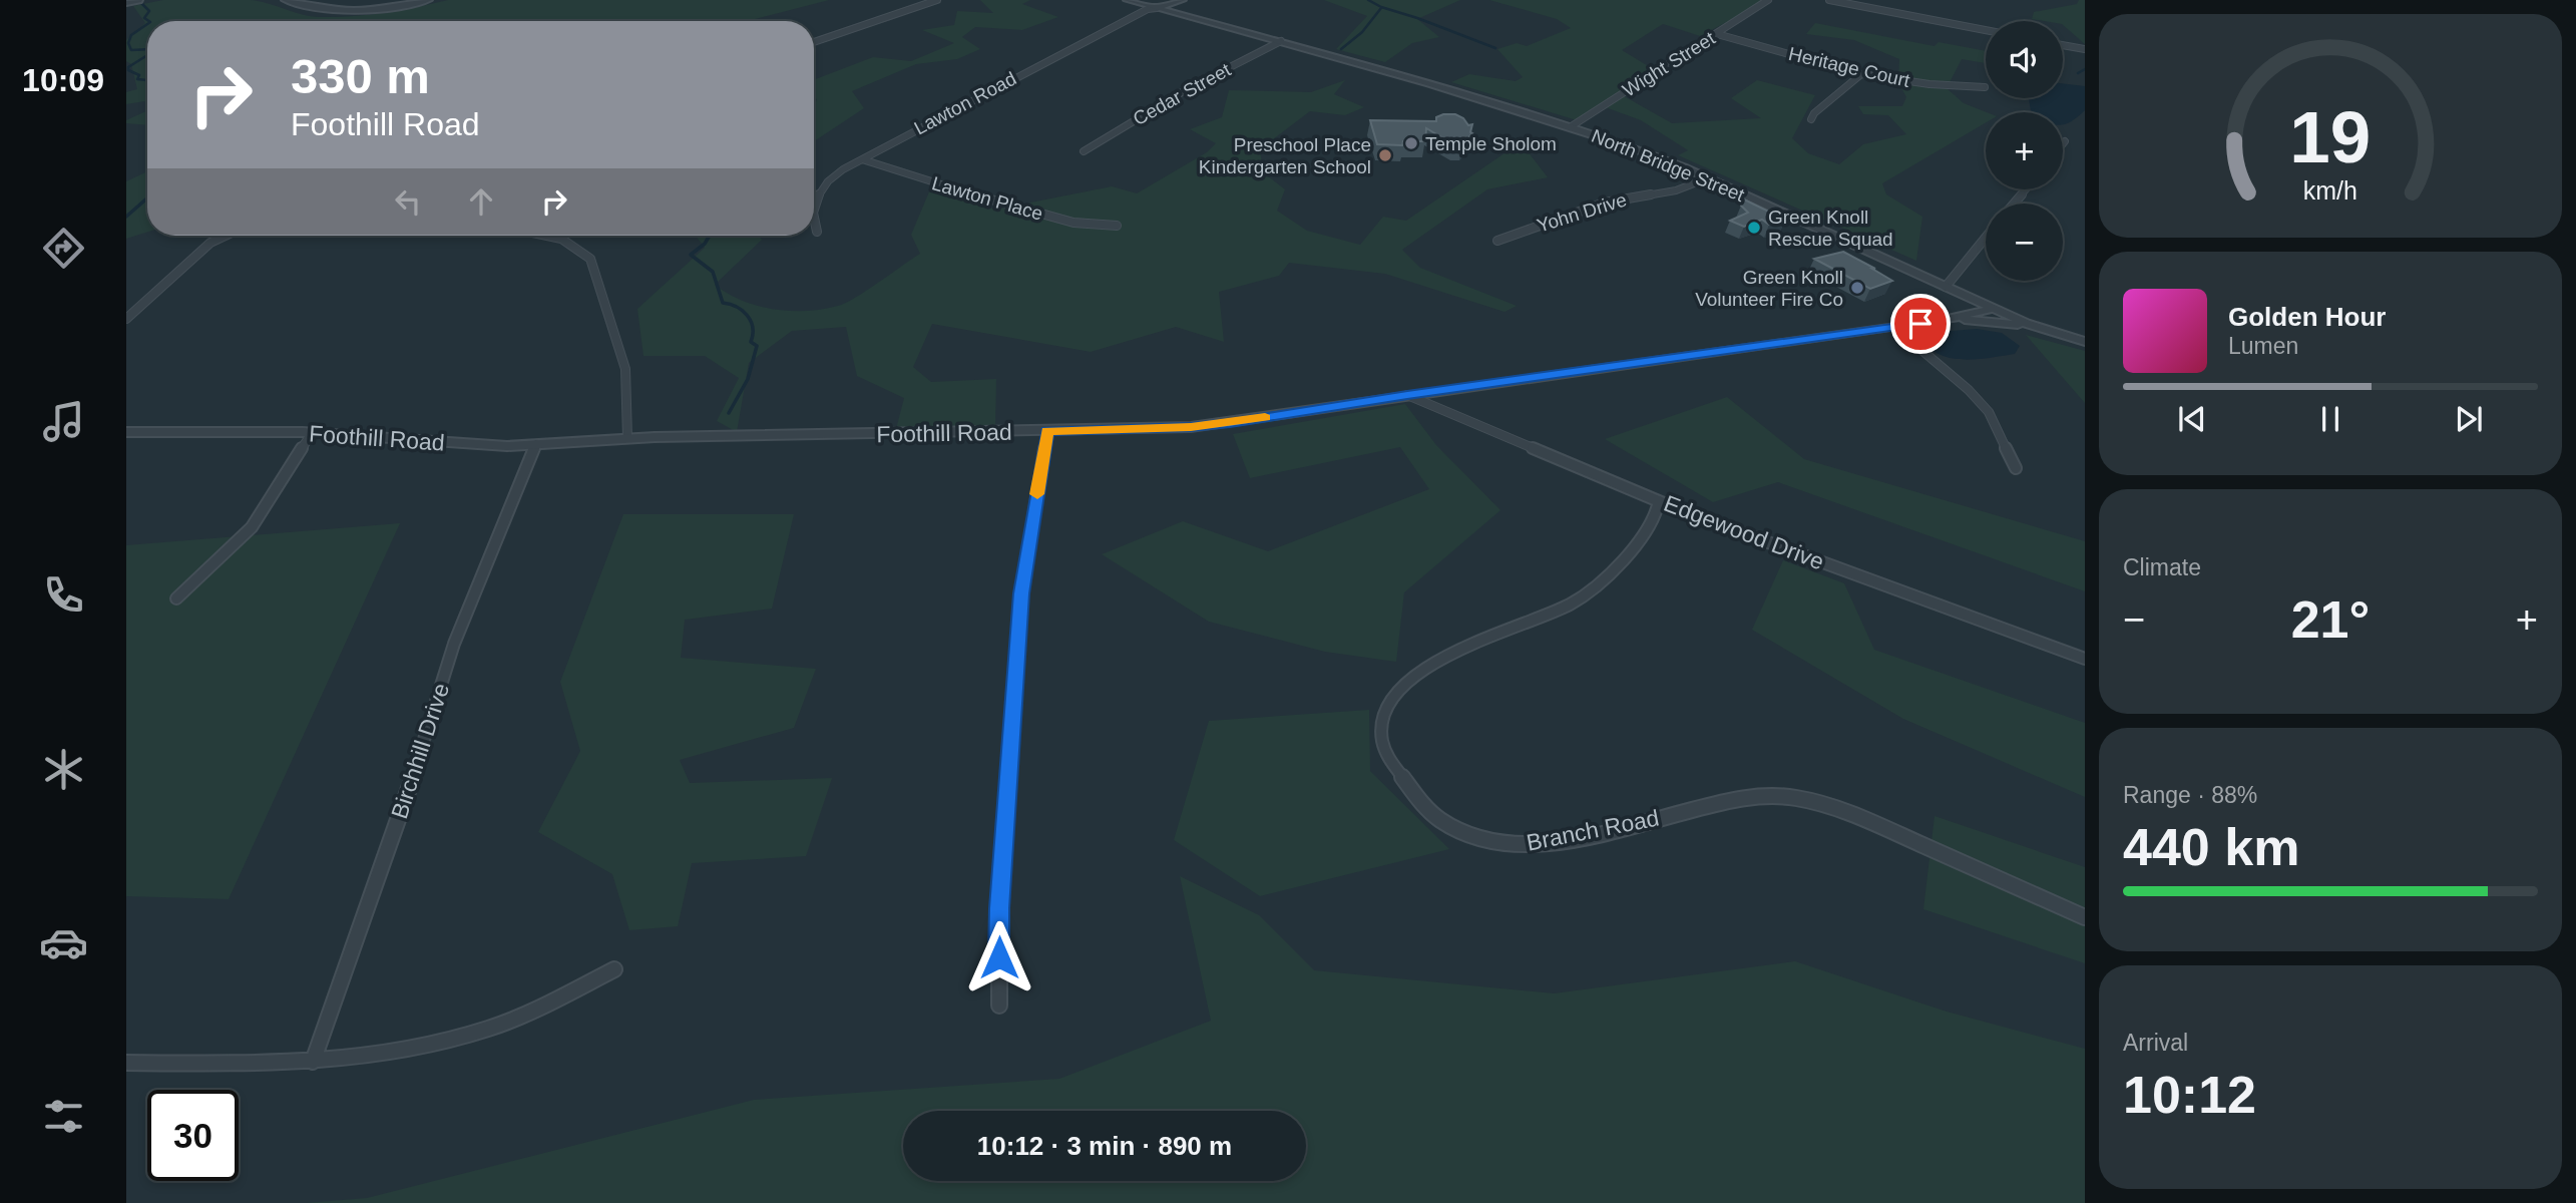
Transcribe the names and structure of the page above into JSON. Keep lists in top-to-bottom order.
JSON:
{
  "streets": {
    "street": [
      "Wight Street",
      "Heritage Court",
      "Cedar Street",
      "Lawton Road",
      "North Bridge Street",
      "Lawton Place",
      "Yohn Drive",
      "Foothill Road",
      "Edgewood Drive",
      "Birchhill Drive",
      "Branch Road"
    ]
  },
  "crossings": [
    ["Wight Street", "Heritage Court"],
    ["Wight Street", "North Bridge Street"],
    ["Cedar Street", "North Bridge Street"],
    ["Lawton Road", "North Bridge Street"],
    ["Lawton Road", "Lawton Place"],
    ["North Bridge Street", "Yohn Drive"],
    ["North Bridge Street", "Foothill Road"],
    ["Foothill Road", "Edgewood Drive"],
    ["Foothill Road", "Birchhill Drive"],
    ["Edgewood Drive", "Branch Road"]
  ],
  "places": [
    "Temple Sholom",
    "Preschool Place Kindergarten School",
    "Green Knoll Rescue Squad",
    "Green Knoll Volunteer Fire Co"
  ],
  "page": {
    "tabs": "10:09",
    "map_buttons": ["+", "−"],
    "turn": ["330 m", "Foothill Road"],
    "song": ["Golden Hour", "Lumen"],
    "tile": [
      "Climate",
      ["Range · 88%", "440 km"],
      ["Arrival", "10:12"]
    ],
    "heat": ["−", "21°", "+"],
    "limit": "30",
    "trip": "10:12 · 3 min · 890 m",
    "gauge": ["19", "km/h"]
  }
}
